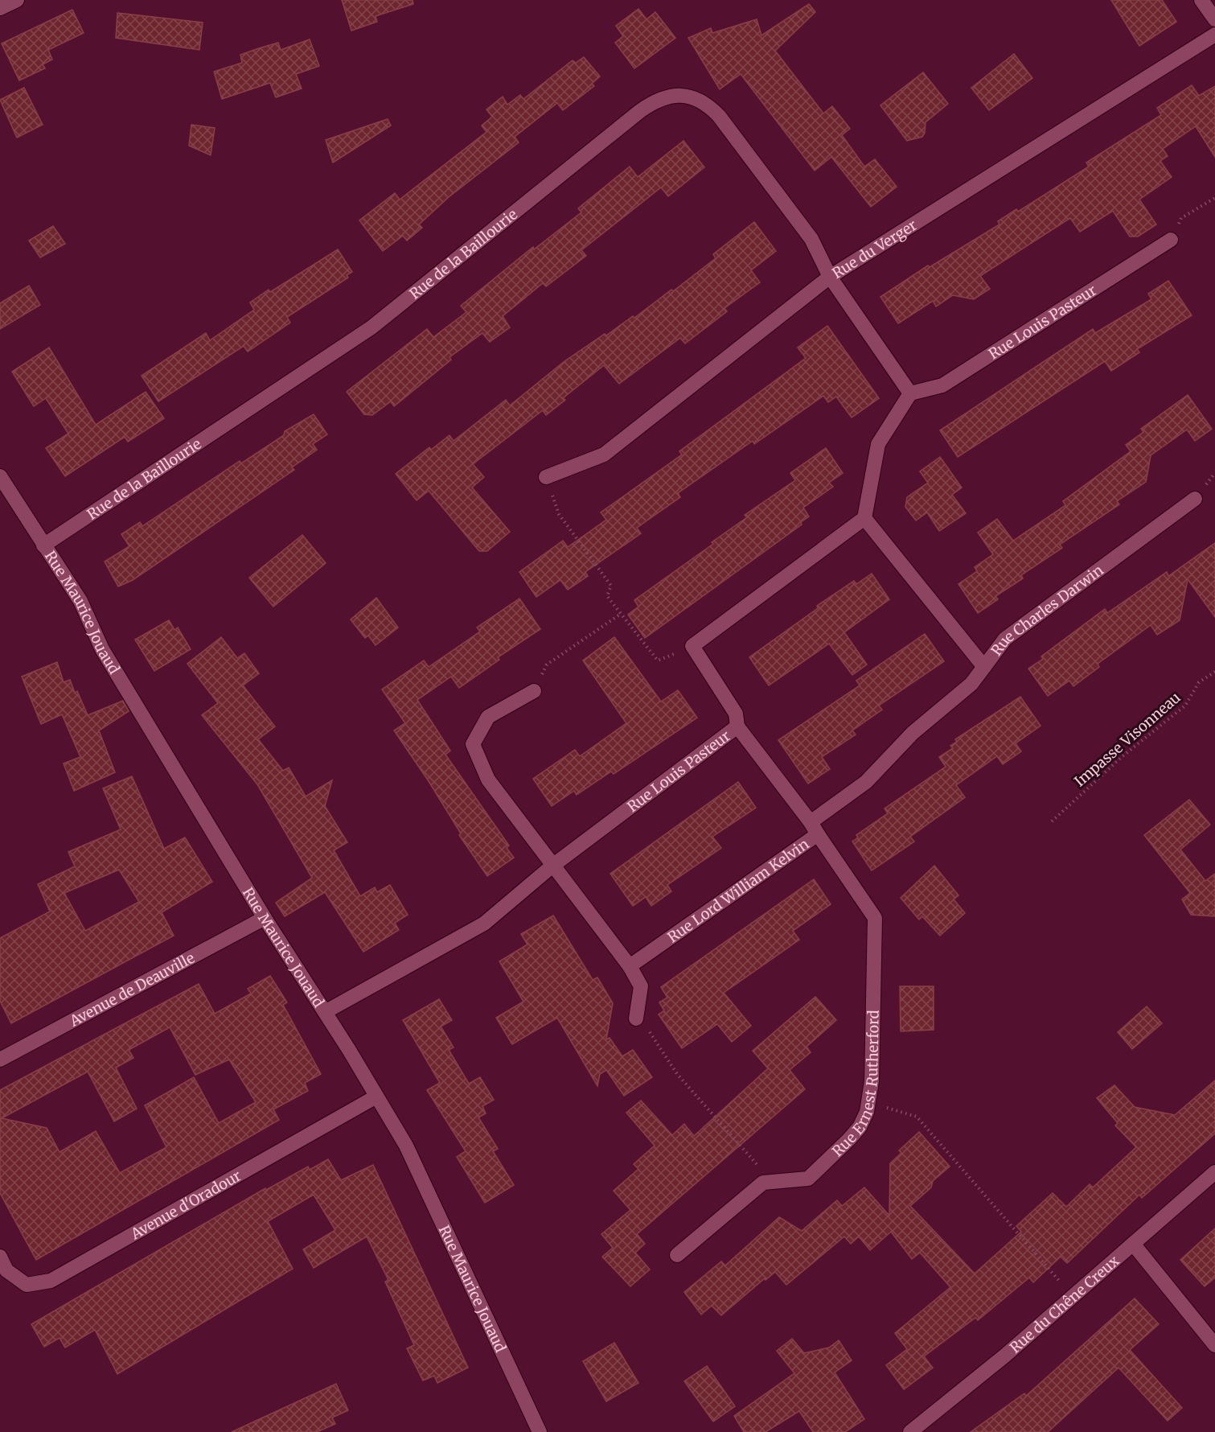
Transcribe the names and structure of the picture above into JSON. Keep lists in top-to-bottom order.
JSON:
{
  "streets": {
    "street": [
      "Rue du Verger",
      "Rue de la Baillourie",
      "Rue Louis Pasteur",
      "Rue Charles Darwin",
      "Rue Maurice Jouaud",
      "Rue Lord William Kelvin",
      "Avenue de Deauville",
      "Rue Ernest Rutherford",
      "Avenue d'Oradour",
      "Rue du Chêne Creux"
    ],
    "path": ["Impasse Visonneau"]
  },
  "crossings": [
    ["Rue du Verger", "Rue de la Baillourie"],
    ["Rue de la Baillourie", "Rue Maurice Jouaud"],
    ["Rue Louis Pasteur", "Rue Maurice Jouaud"],
    ["Rue Louis Pasteur", "Rue Ernest Rutherford"],
    ["Rue Charles Darwin", "Rue Lord William Kelvin"],
    ["Rue Maurice Jouaud", "Avenue de Deauville"],
    ["Rue Maurice Jouaud", "Avenue d'Oradour"],
    ["Rue Lord William Kelvin", "Rue Ernest Rutherford"]
  ]
}
